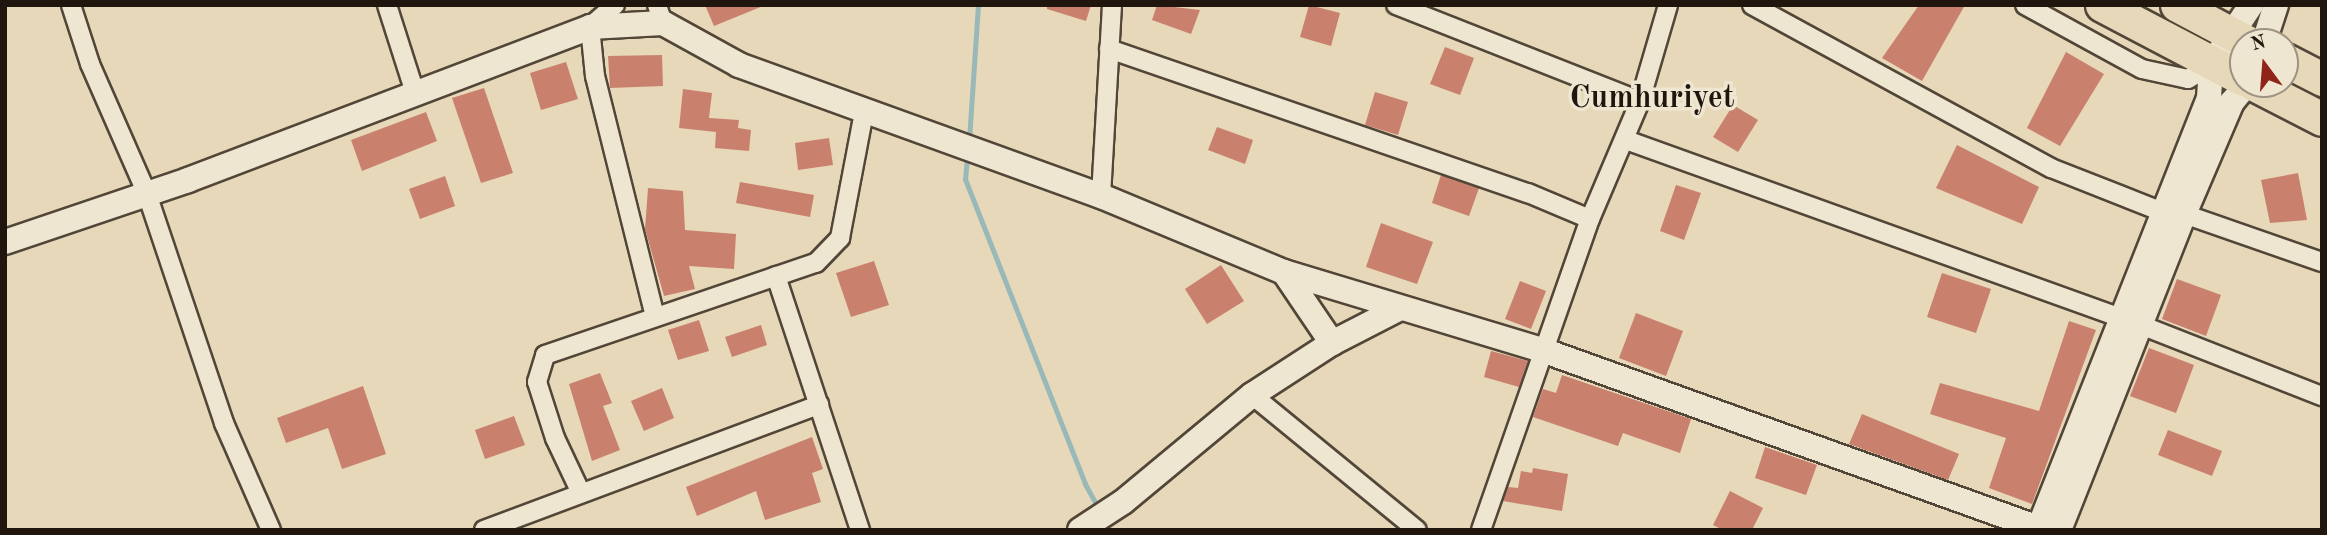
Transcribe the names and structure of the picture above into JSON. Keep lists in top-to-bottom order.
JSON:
{
  "districts": ["Cumhuriyet"],
  "north": "top"
}
